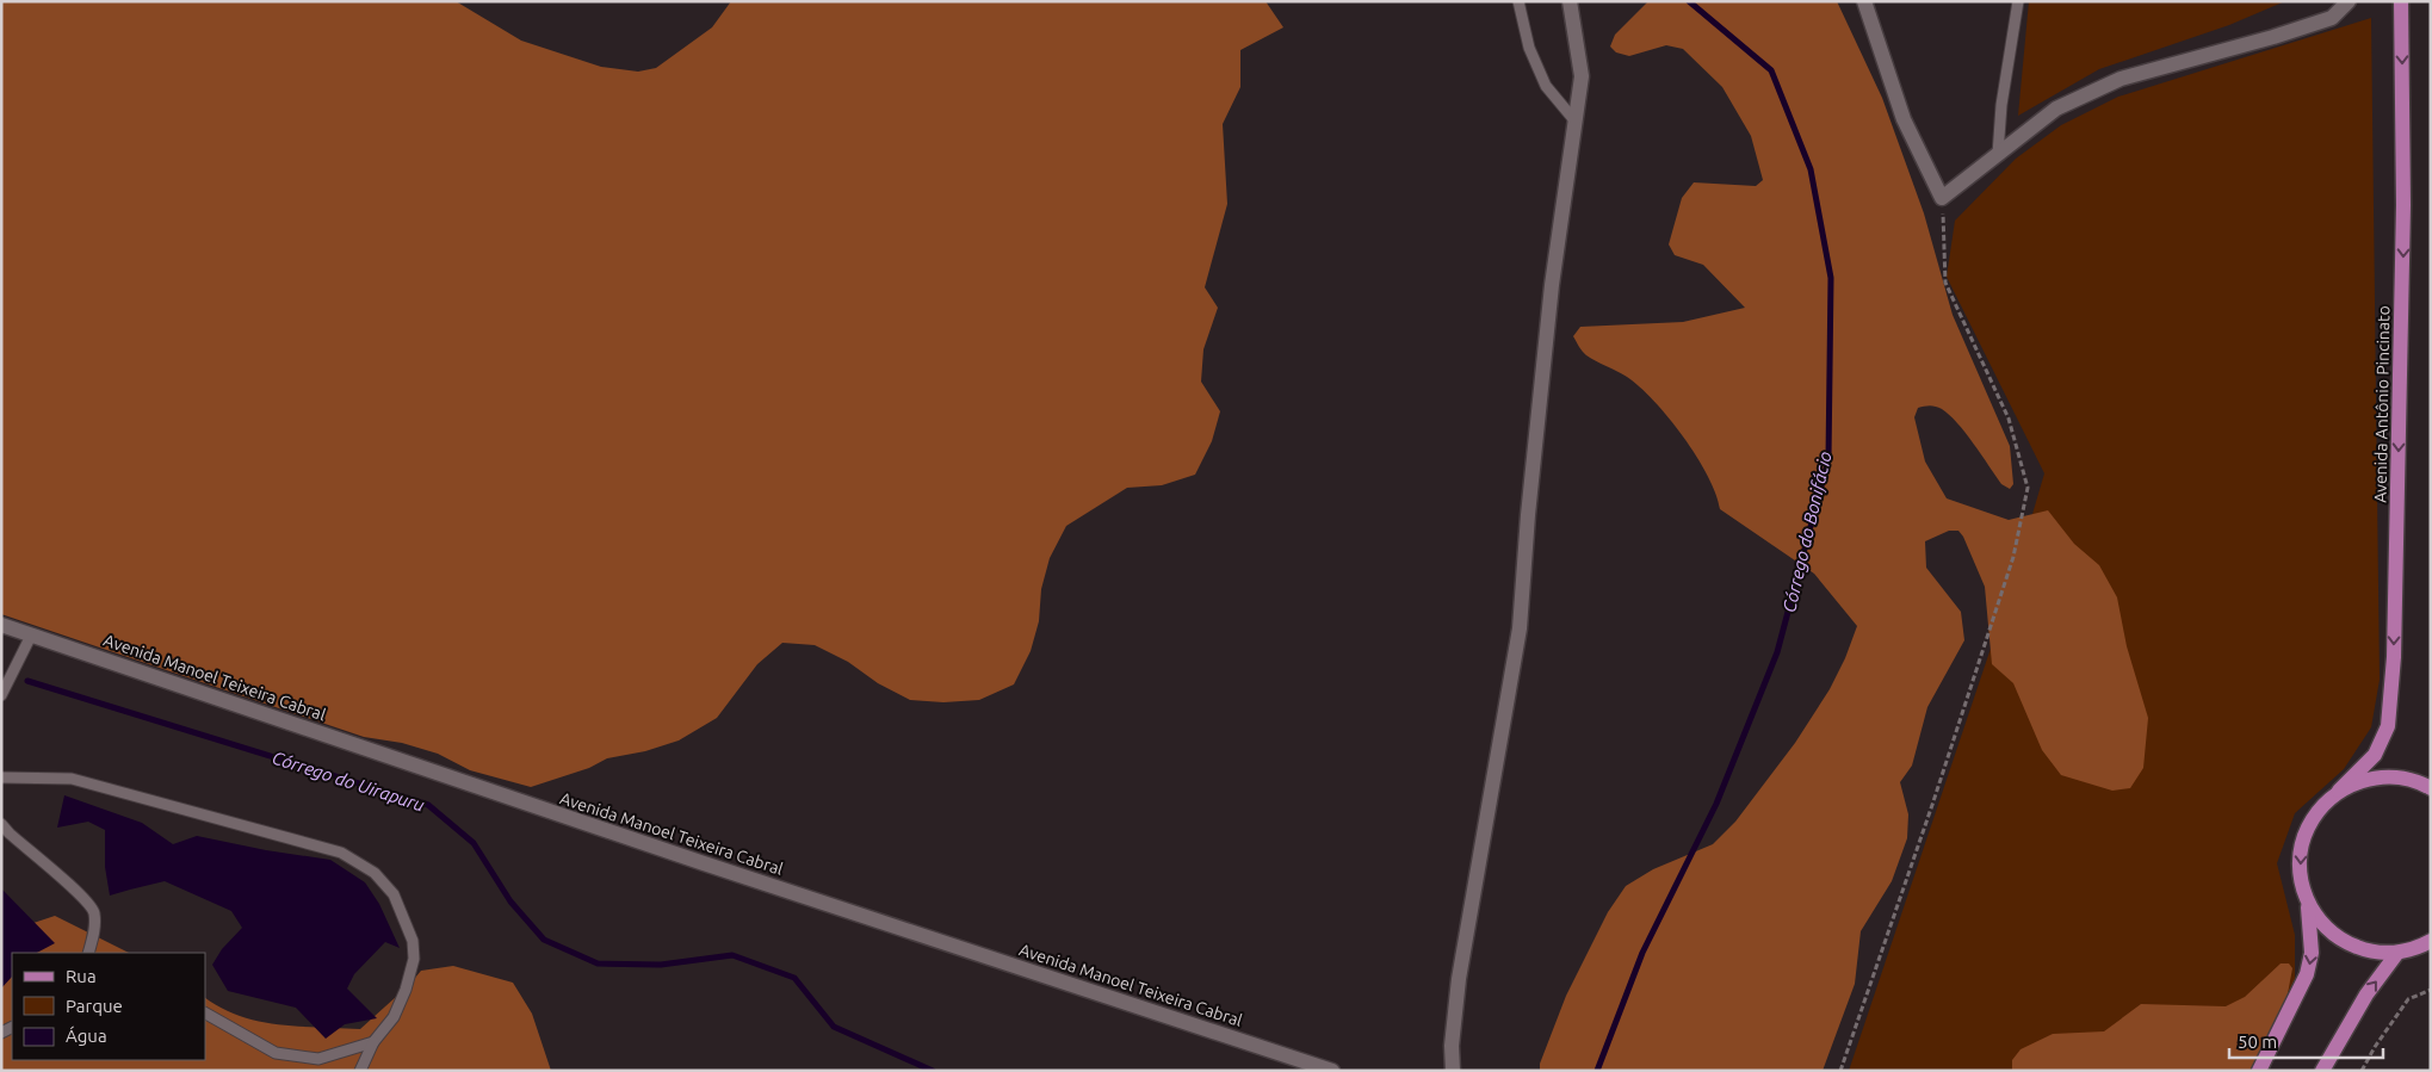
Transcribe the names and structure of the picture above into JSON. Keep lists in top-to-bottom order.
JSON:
{
  "streets": {
    "main road": ["Avenida Antônio Pincinato"],
    "street": ["Avenida Manoel Teixeira Cabral"]
  },
  "one_way": ["Avenida Antônio Pincinato"],
  "water": ["Córrego do Bonifácio", "Córrego do Uirapuru"],
  "legend": ["Rua", "Parque", "Água"],
  "scale_bar": "50 m"
}
